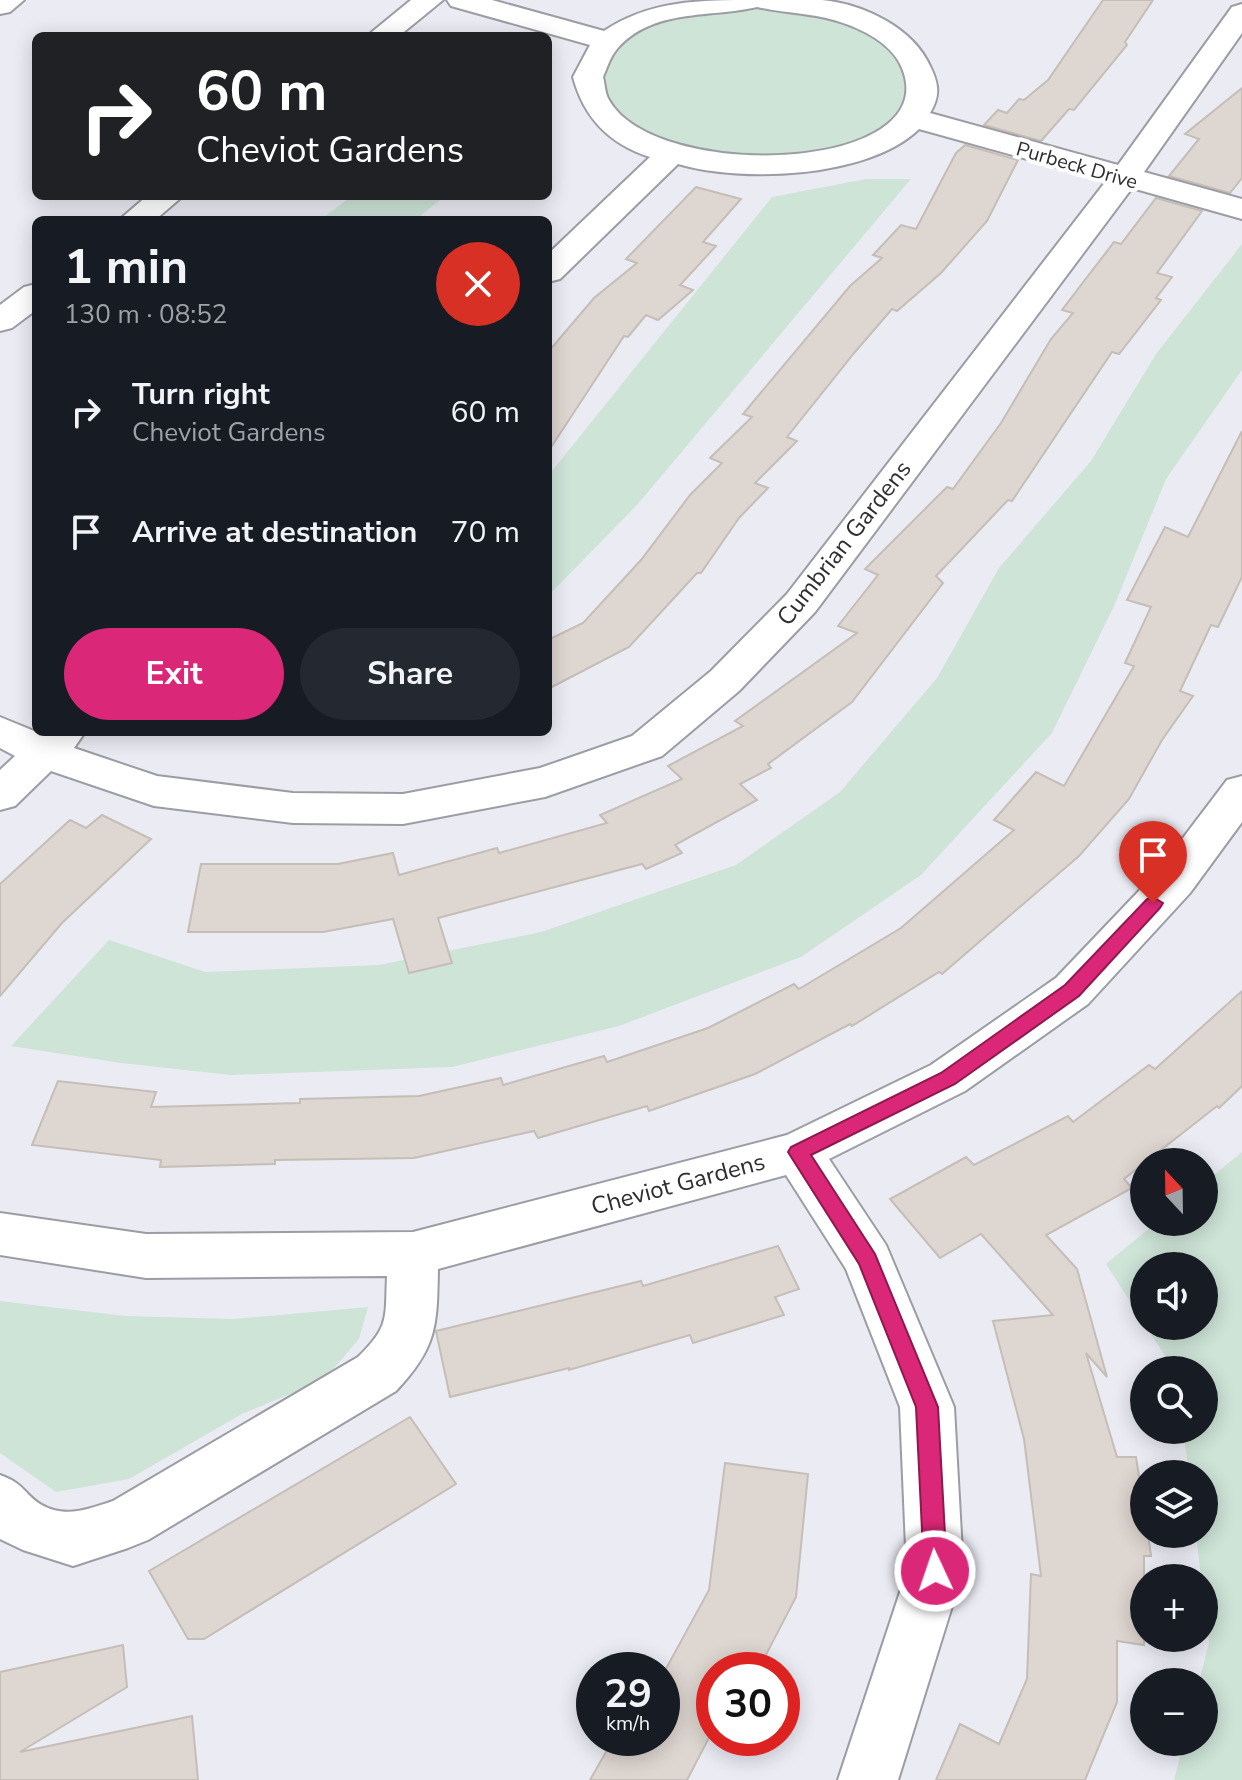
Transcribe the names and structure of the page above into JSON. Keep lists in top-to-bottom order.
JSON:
{
  "streets": {
    "street": ["Purbeck Drive", "Cumbrian Gardens", "Cheviot Gardens"]
  },
  "crossings": [
    ["Purbeck Drive", "Cumbrian Gardens"]
  ],
  "north": "top",
  "page": {
    "turn": ["60 m", "Cheviot Gardens"],
    "heading": ["1 min", "130 m · 08:52"],
    "list": [
      {
        "name": "Turn right",
        "note": "Cheviot Gardens",
        "value": "60 m"
      },
      {
        "name": "Arrive at destination",
        "value": "70 m"
      }
    ],
    "buttons": ["Exit", "Share"],
    "map_buttons": ["+", "−"],
    "speed": "29 km/h",
    "limit": "30"
  }
}
